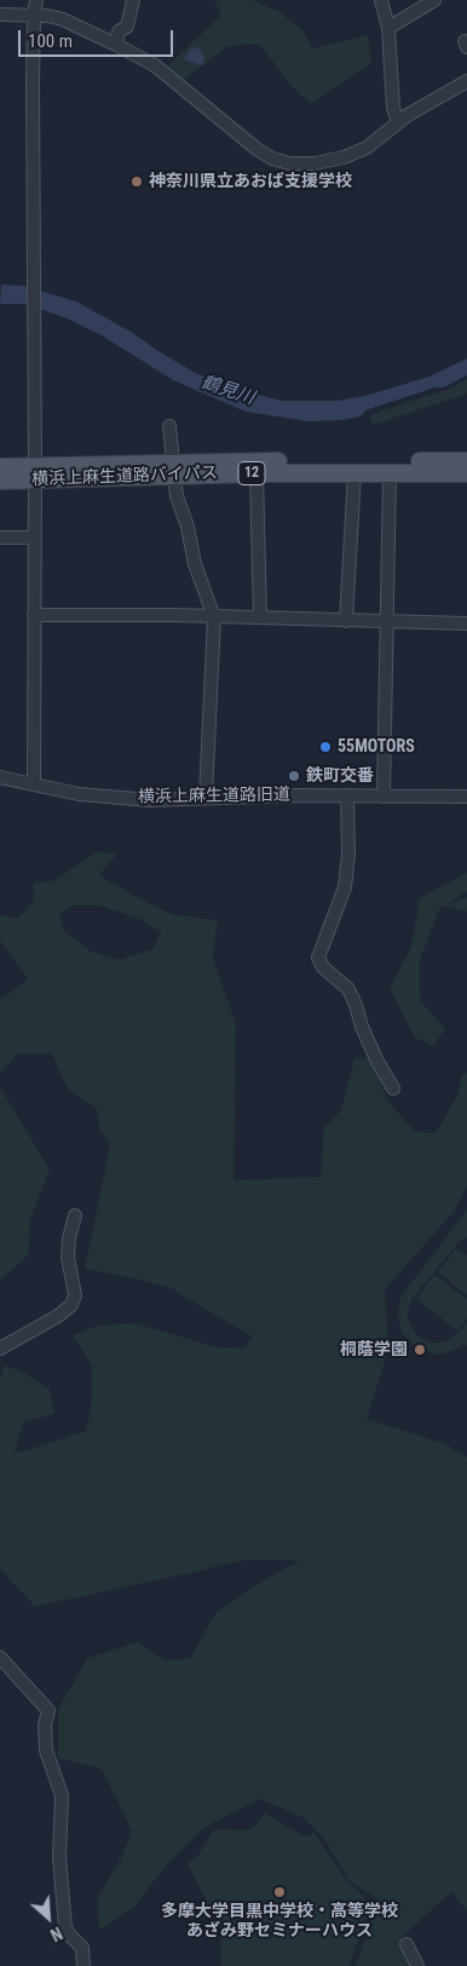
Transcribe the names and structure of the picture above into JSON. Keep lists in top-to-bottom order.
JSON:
{
  "streets": {
    "main road": ["12", "横浜上麻生道路バイパス"],
    "street": ["横浜上麻生道路旧道"]
  },
  "water": ["鶴見川"],
  "places": [
    "神奈川県立あおば支援学校",
    "55MOTORS",
    "鉄町交番",
    "桐蔭学園",
    "多摩大学目黒中学校・高等学校 あざみ野セミナーハウス"
  ],
  "scale_bar": "100 m",
  "north": "bottom right"
}
